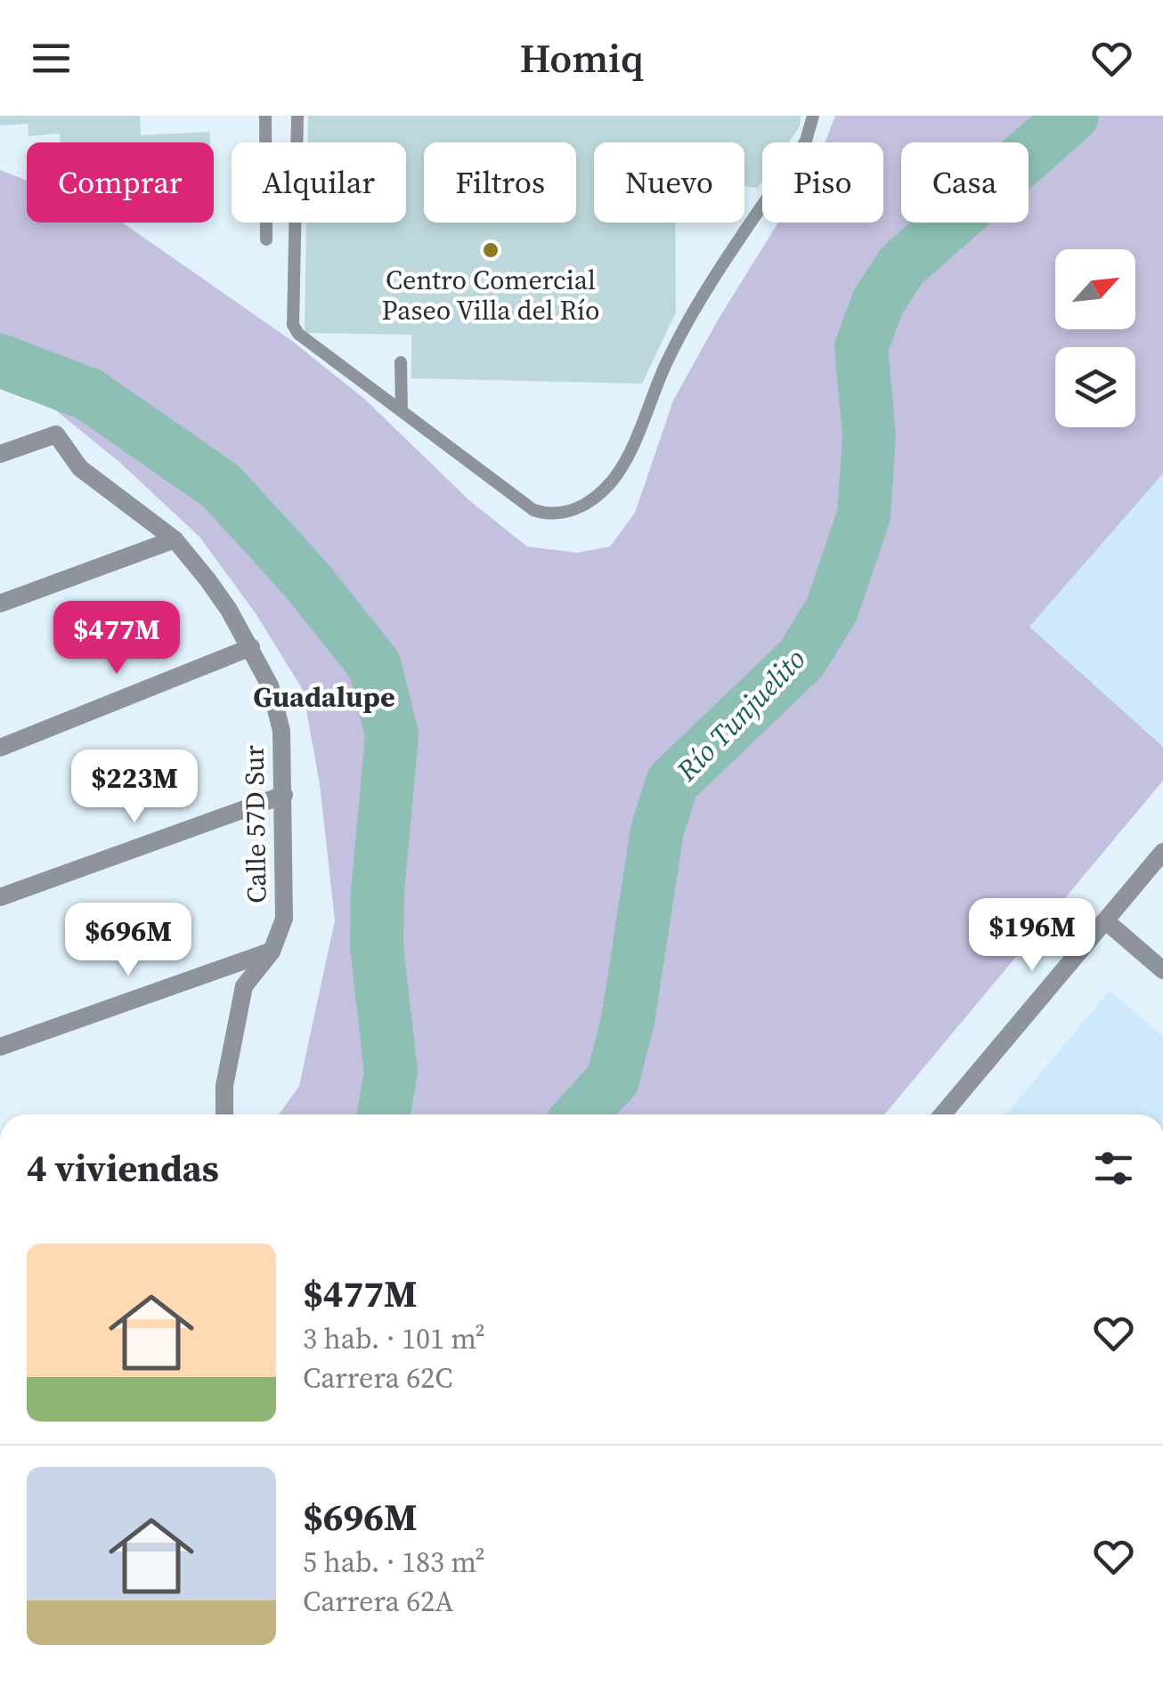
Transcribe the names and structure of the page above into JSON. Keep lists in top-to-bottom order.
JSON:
{
  "streets": {
    "street": ["Calle 57D Sur"]
  },
  "districts": ["Guadalupe"],
  "water": ["Río Tunjuelito"],
  "places": ["Centro Comercial Paseo Villa del Río"],
  "north": "top right",
  "page": {
    "header": "Homiq",
    "chip": [
      "Comprar",
      "Alquilar",
      "Filtros",
      "Nuevo",
      "Piso",
      "Casa"
    ],
    "price": [
      "$477M",
      "$223M",
      "$196M",
      "$696M"
    ],
    "heading": "4 viviendas",
    "list": [
      {
        "name": "$477M",
        "note": "3 hab. · 101 m² · Carrera 62C"
      },
      {
        "name": "$696M",
        "note": "5 hab. · 183 m² · Carrera 62A"
      }
    ]
  }
}
